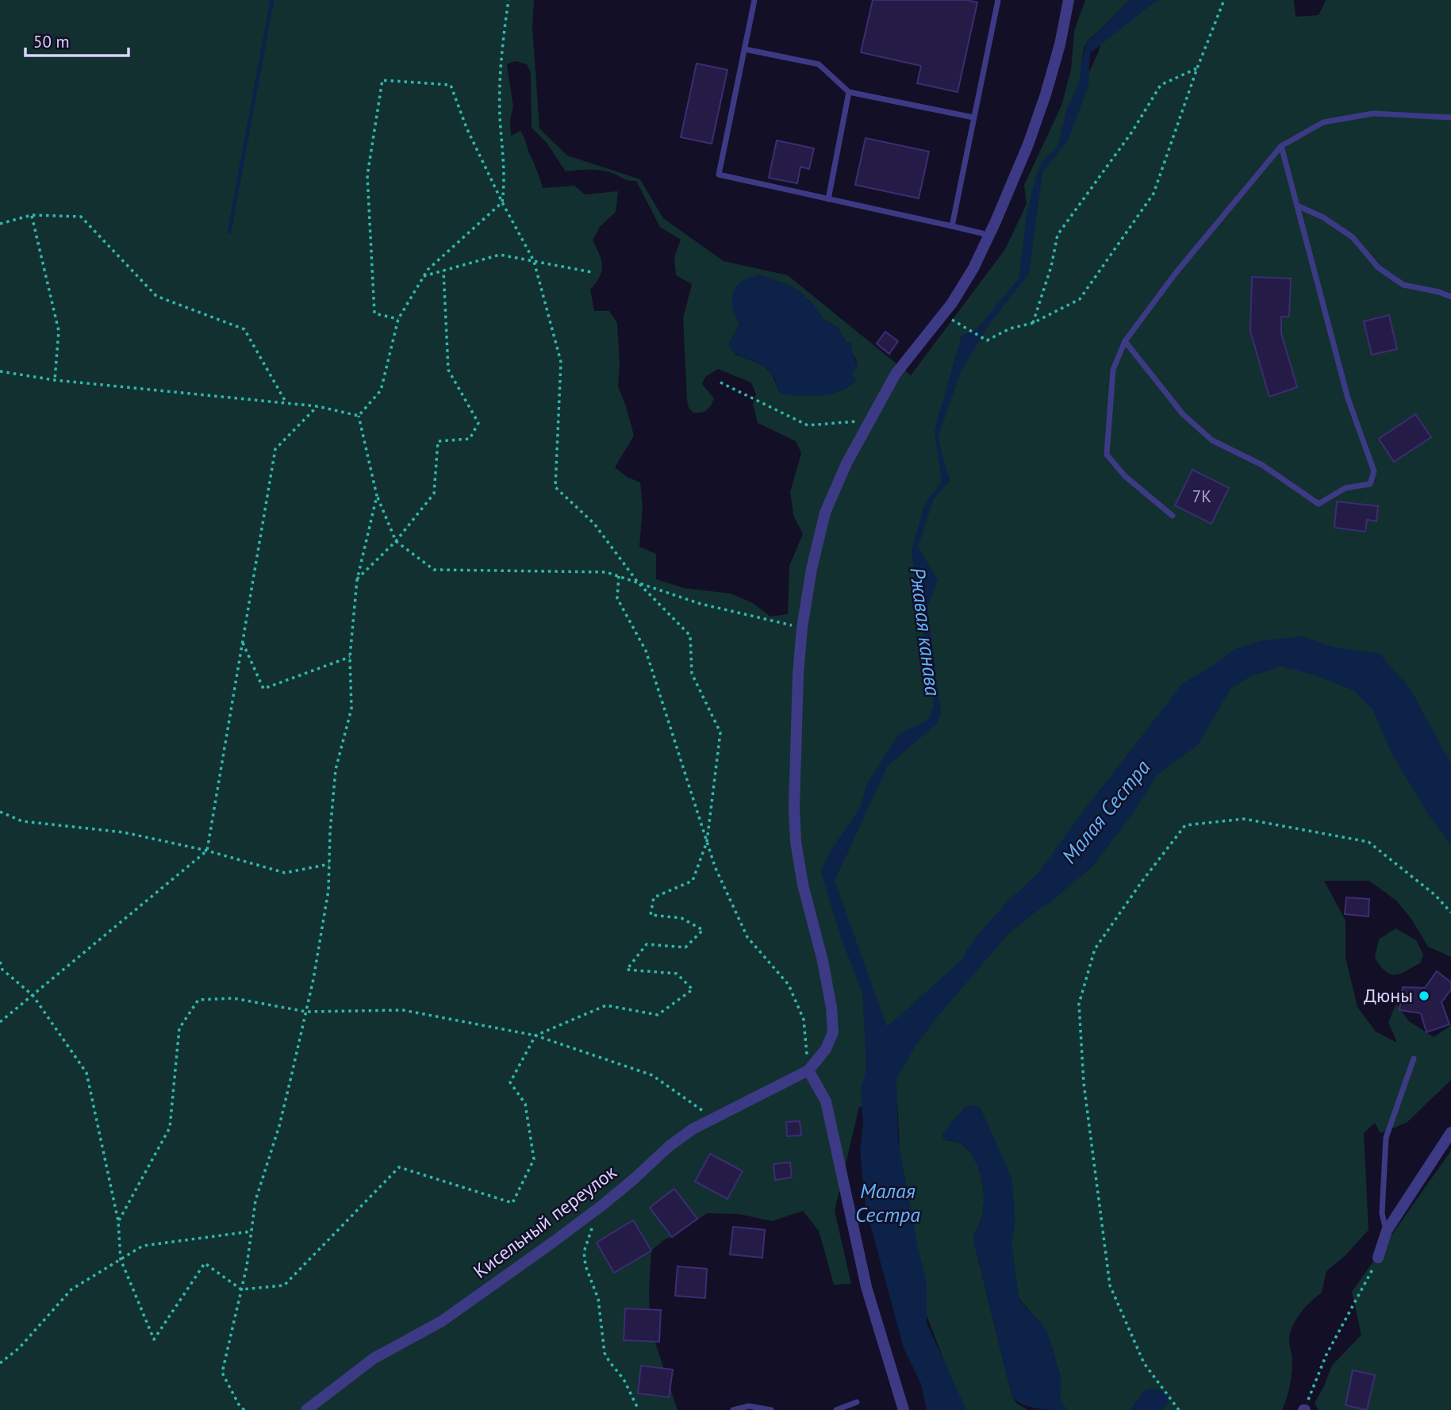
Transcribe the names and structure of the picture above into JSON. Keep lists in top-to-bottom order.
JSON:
{
  "streets": {
    "street": ["Кисельный переулок"]
  },
  "water": ["Ржавая канава", "Малая Сестра"],
  "places": ["Дюны"],
  "house_numbers": ["7К"],
  "scale_bar": "50 m"
}
